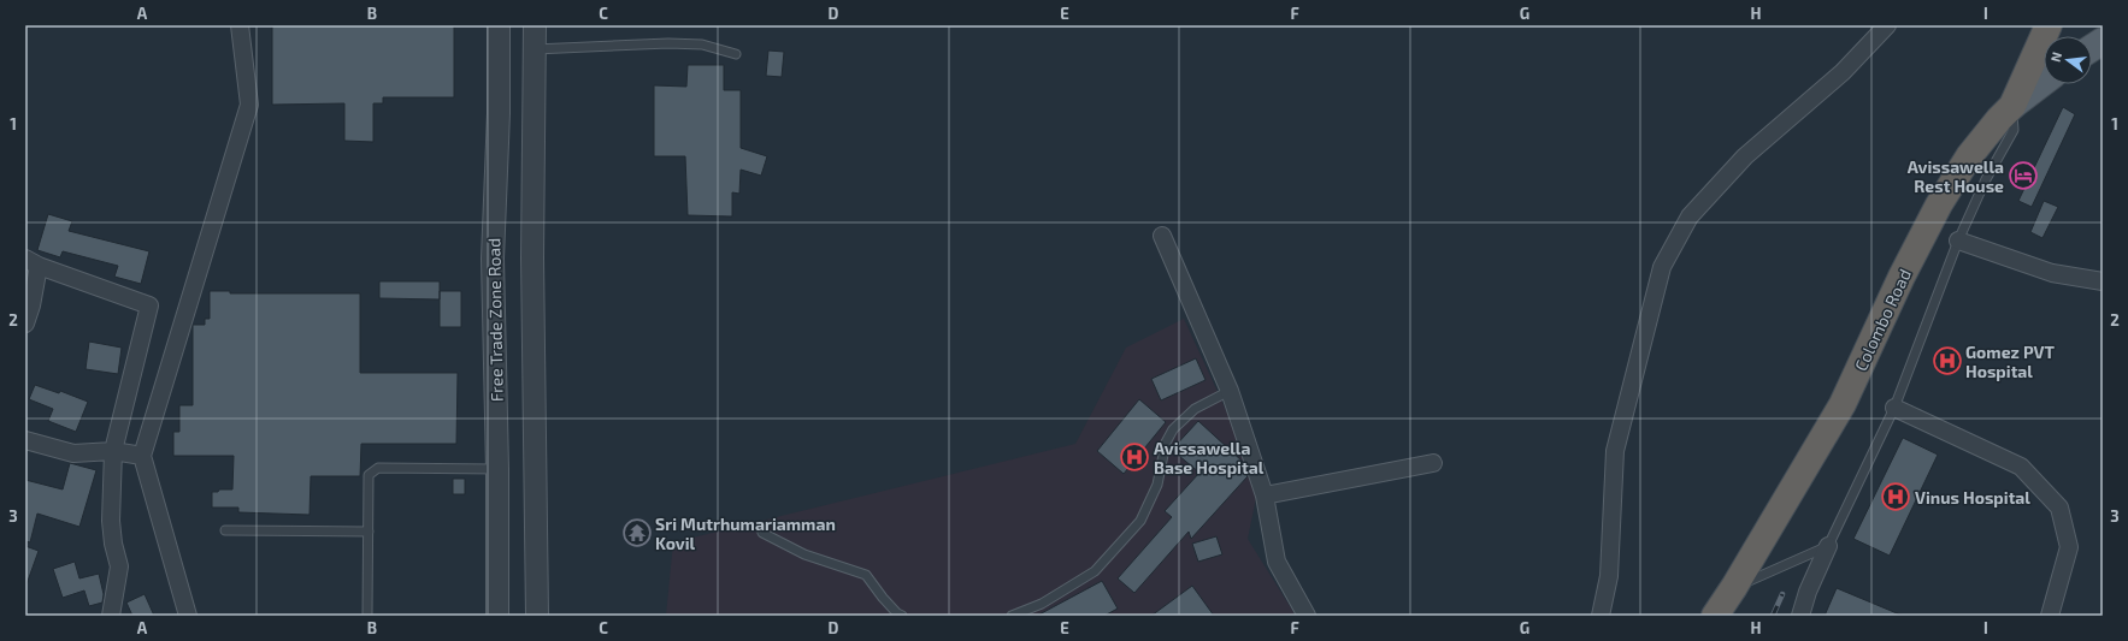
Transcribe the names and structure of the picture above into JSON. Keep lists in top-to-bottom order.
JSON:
{
  "streets": {
    "highway": ["Colombo Road"],
    "street": ["Free Trade Zone Road"]
  },
  "places": {
    "hotel": ["Avissawella Rest House"],
    "hospital": ["Gomez PVT Hospital", "Avissawella Base Hospital", "Vinus Hospital"],
    "temple": ["Sri Mutrhumariamman Kovil"]
  },
  "north": "left",
  "grid": {
    "columns": [
      "A",
      "B",
      "C",
      "D",
      "E",
      "F",
      "G",
      "H",
      "I"
    ],
    "rows": ["1", "2", "3"]
  }
}
